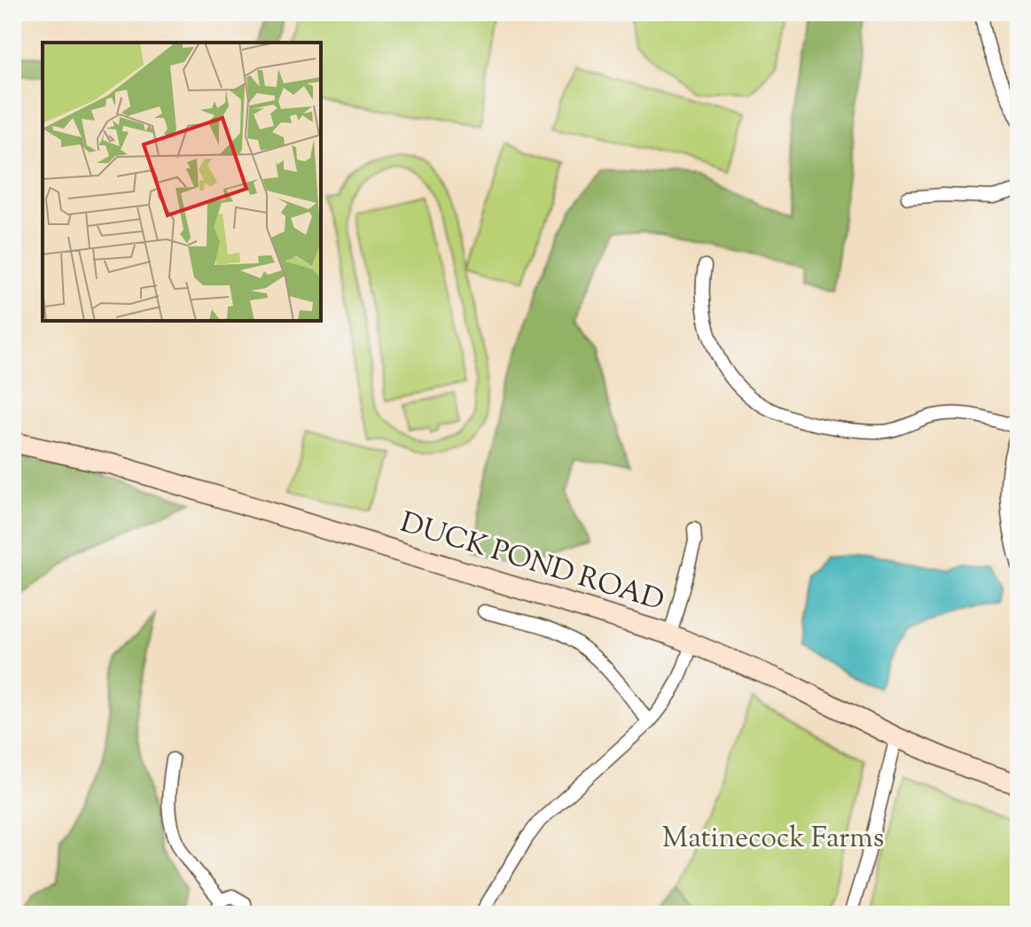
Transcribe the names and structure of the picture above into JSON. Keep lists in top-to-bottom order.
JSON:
{
  "streets": {
    "street": ["DUCK POND ROAD"]
  },
  "parks": ["Matinecock Farms"]
}
